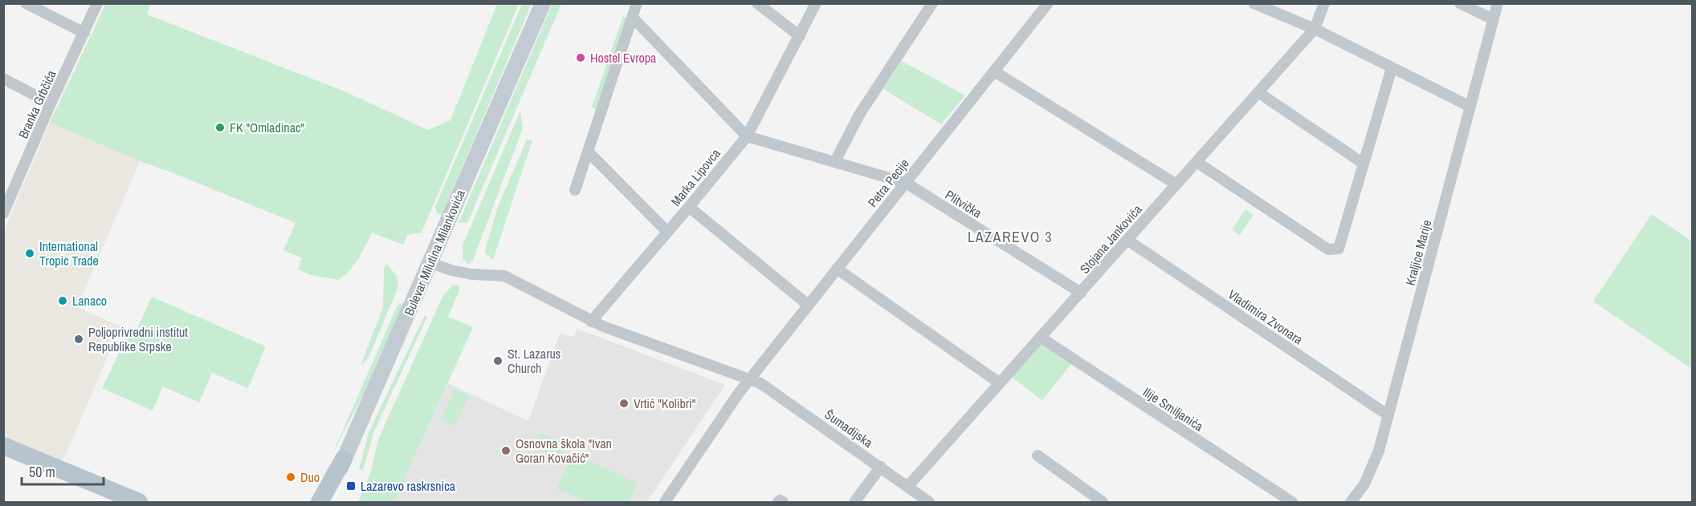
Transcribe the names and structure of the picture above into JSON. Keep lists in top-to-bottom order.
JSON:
{
  "streets": {
    "street": [
      "Branka Grbčića",
      "Marka Lipovca",
      "Petra Pecije",
      "Plitvička",
      "Stojana Jankovića",
      "Bulevar Milutina Milankovića",
      "Kraljice Marije",
      "Vladimira Zvonara",
      "Ilije Smiljanića",
      "Šumadijska"
    ]
  },
  "crossings": [
    ["Marka Lipovca", "Plitvička"],
    ["Petra Pecije", "Plitvička"],
    ["Petra Pecije", "Šumadijska"],
    ["Plitvička", "Stojana Jankovića"],
    ["Stojana Jankovića", "Vladimira Zvonara"],
    ["Stojana Jankovića", "Ilije Smiljanića"],
    ["Stojana Jankovića", "Šumadijska"],
    ["Kraljice Marije", "Vladimira Zvonara"]
  ],
  "districts": ["LAZAREVO 3"],
  "places": {
    "other": [
      "Hostel Evropa",
      "FK \"Omladinac\"",
      "International Tropic Trade",
      "Lanaco",
      "Poljoprivredni institut Republike Srpske",
      "St. Lazarus Church",
      "Vrtić \"Kolibri\"",
      "Osnovna škola \"Ivan Goran Kovačić\"",
      "Duo"
    ],
    "transit": ["Lazarevo raskrsnica"]
  },
  "scale_bar": "50 m"
}
